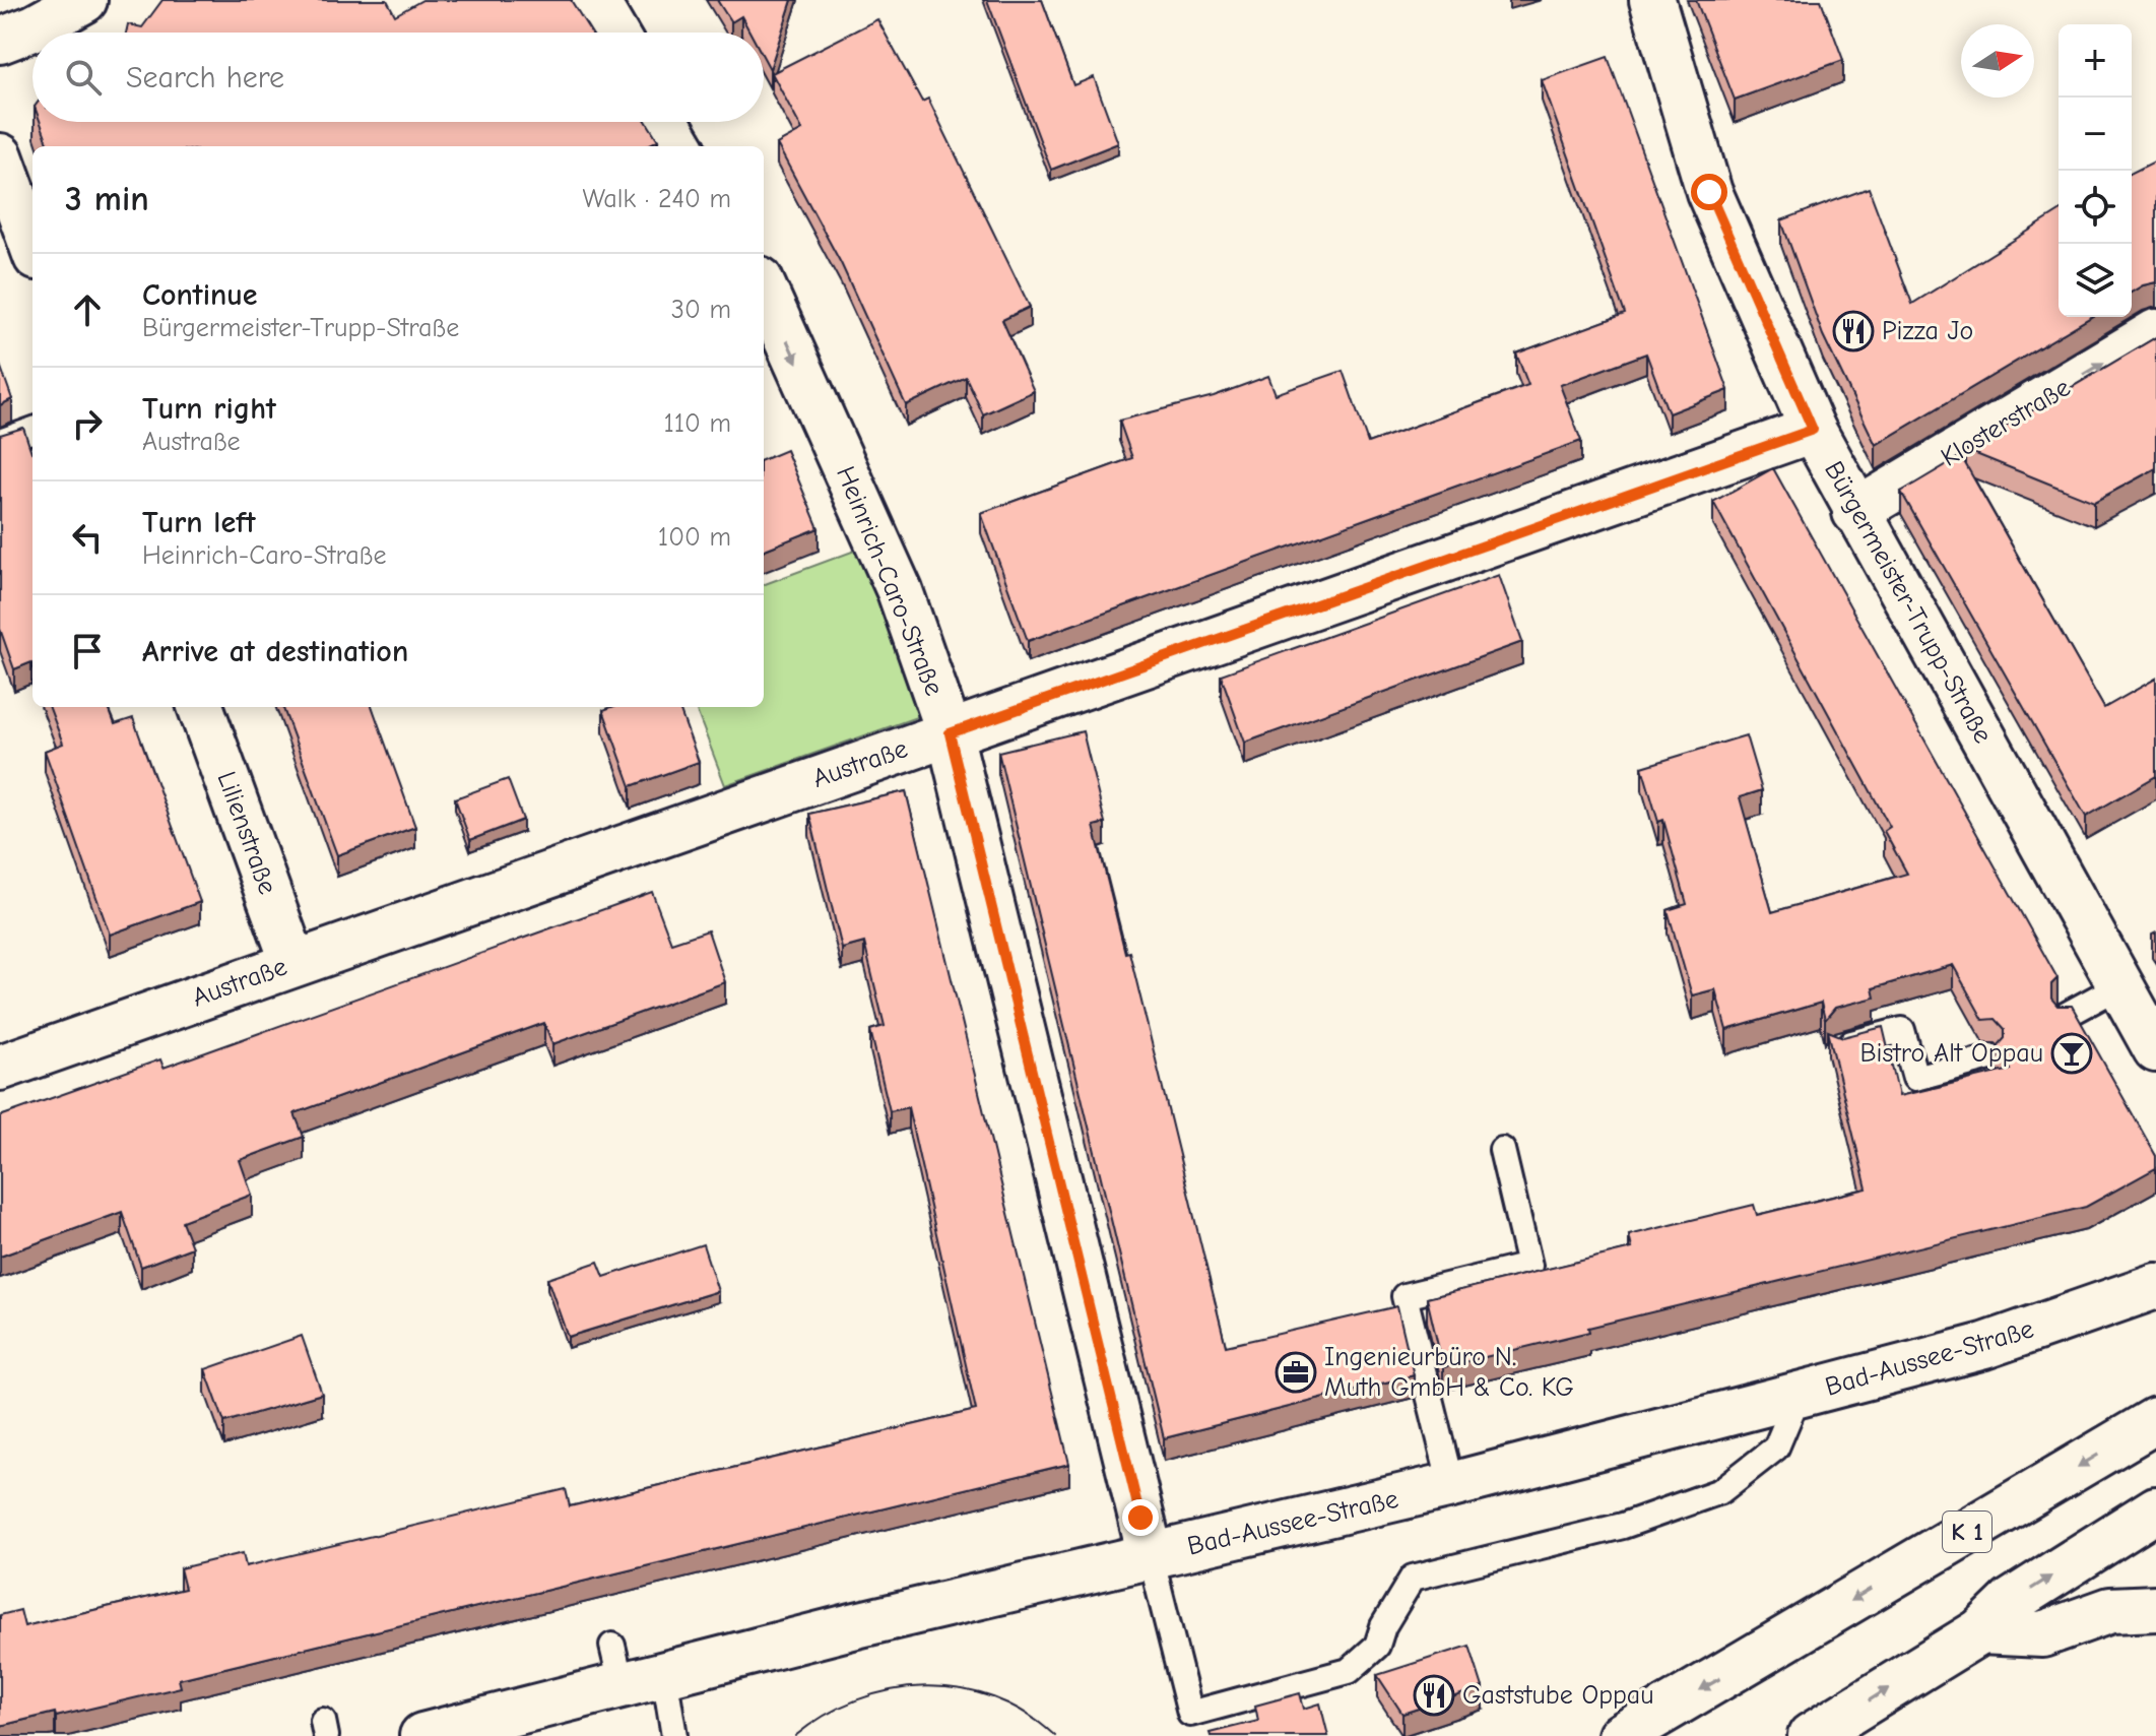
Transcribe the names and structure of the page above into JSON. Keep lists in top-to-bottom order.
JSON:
{
  "streets": {
    "main road": [
      "Klosterstraße",
      "Heinrich-Caro-Straße",
      "Bürgermeister-Trupp-Straße",
      "Austraße",
      "Lilienstraße",
      "Bad-Aussee-Straße",
      "K 1"
    ]
  },
  "crossings": [
    ["Klosterstraße", "Bürgermeister-Trupp-Straße"],
    ["Heinrich-Caro-Straße", "Austraße"],
    ["Heinrich-Caro-Straße", "Bad-Aussee-Straße"],
    ["Bürgermeister-Trupp-Straße", "Austraße"],
    ["Austraße", "Lilienstraße"]
  ],
  "one_way": ["Klosterstraße", "Heinrich-Caro-Straße"],
  "places": {
    "restaurant": ["Pizza Jo", "Gaststube Oppau"],
    "bar": ["Bistro Alt Oppau"],
    "office": ["Ingenieurbüro N. Muth GmbH & Co. KG"]
  },
  "north": "right",
  "page": {
    "map_buttons": ["+", "−"],
    "search": "Search here",
    "heading": ["3 min", "Walk · 240 m"],
    "list": [
      ["Continue", "Bürgermeister-Trupp-Straße", "30 m"],
      ["Turn right", "Austraße", "110 m"],
      ["Turn left", "Heinrich-Caro-Straße", "100 m"],
      "Arrive at destination"
    ]
  }
}
